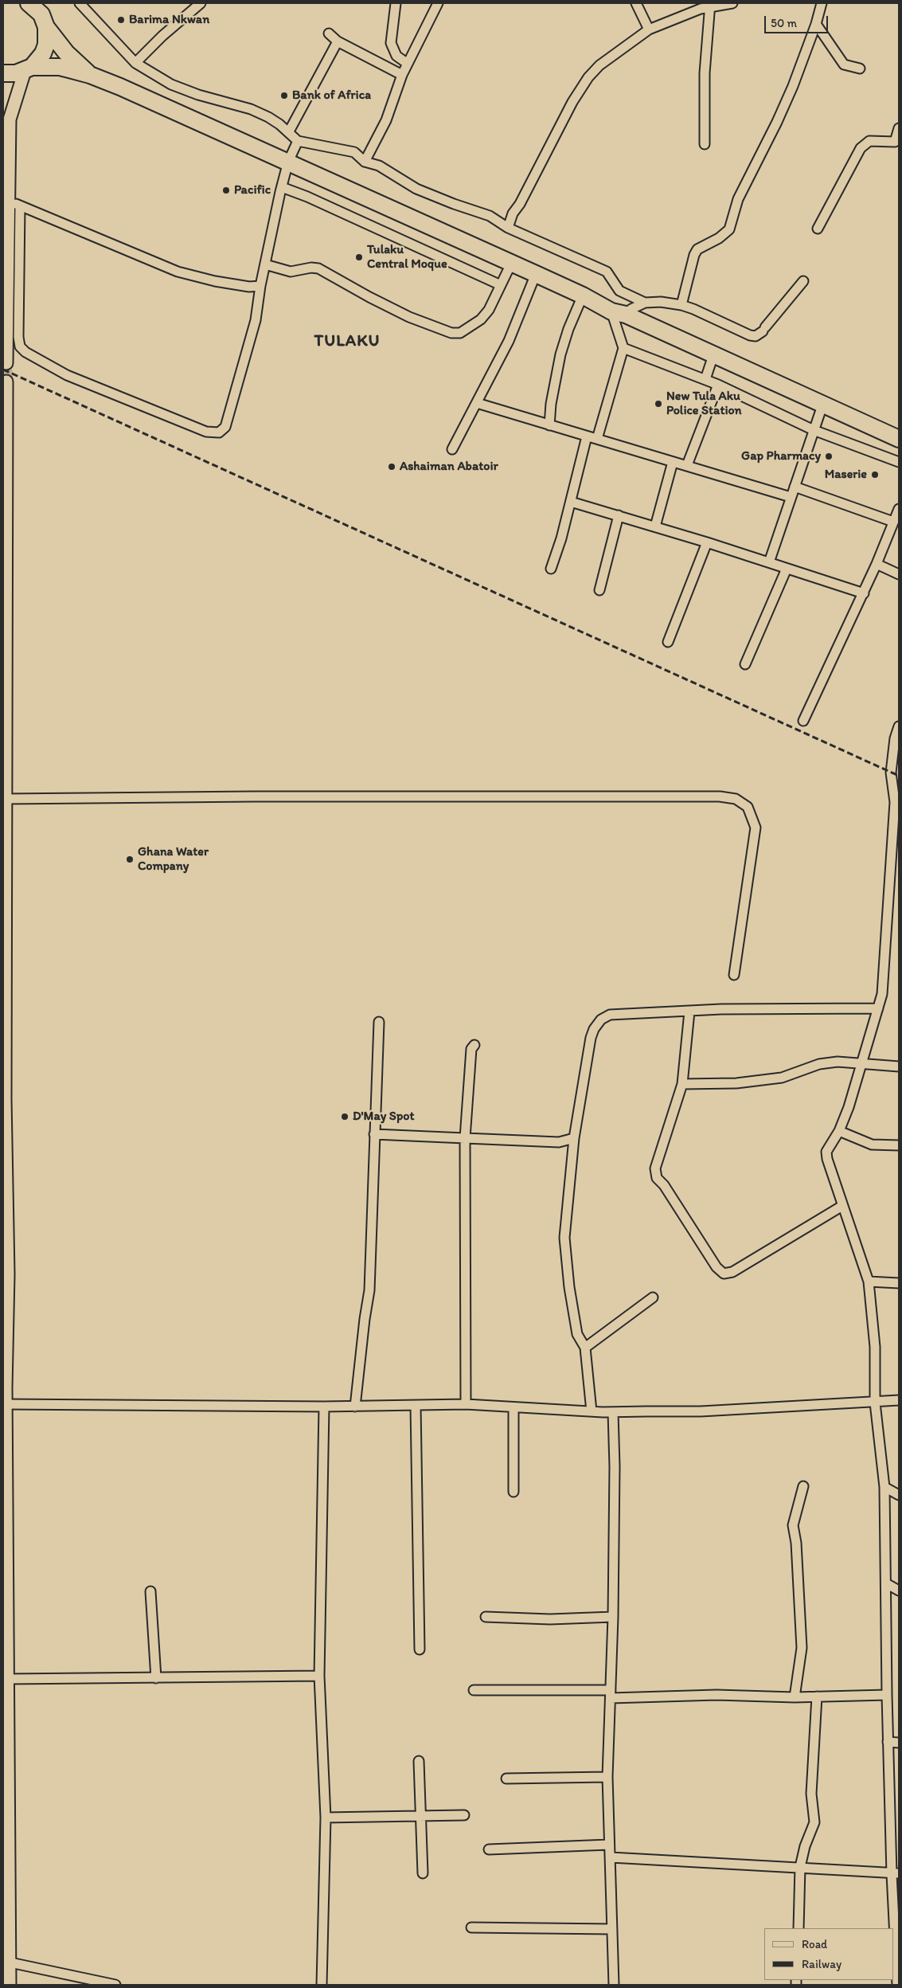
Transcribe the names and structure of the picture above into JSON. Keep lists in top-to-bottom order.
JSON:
{
  "districts": ["TULAKU"],
  "places": [
    "Barima Nkwan",
    "Bank of Africa",
    "Pacific",
    "Tulaku Central Moque",
    "New Tula Aku Police Station",
    "Gap Pharmacy",
    "Ashaiman Abatoir",
    "Maserie",
    "Ghana Water Company",
    "D'May Spot"
  ],
  "legend": ["Road", "Railway"],
  "scale_bar": "50 m"
}
